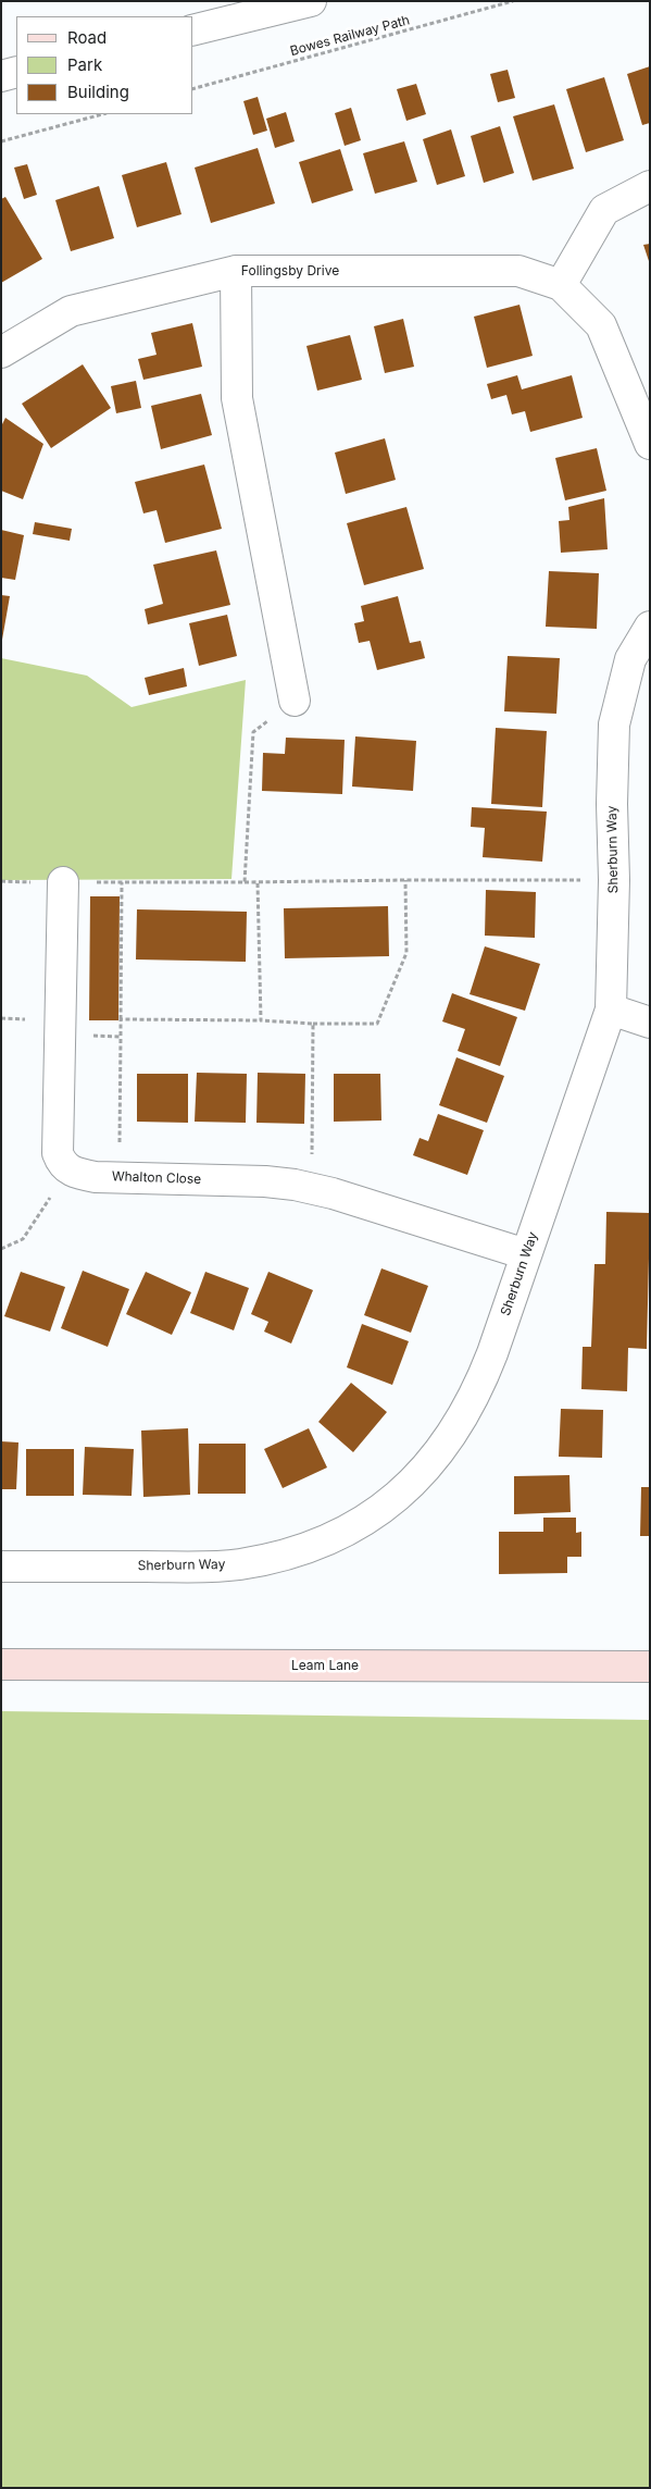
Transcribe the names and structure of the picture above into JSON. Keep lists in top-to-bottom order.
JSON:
{
  "streets": {
    "main road": ["Leam Lane"],
    "street": ["Follingsby Drive", "Sherburn Way", "Whalton Close"],
    "path": ["Bowes Railway Path"]
  },
  "crossings": [
    ["Sherburn Way", "Whalton Close"]
  ],
  "legend": ["Road", "Park", "Building"]
}
